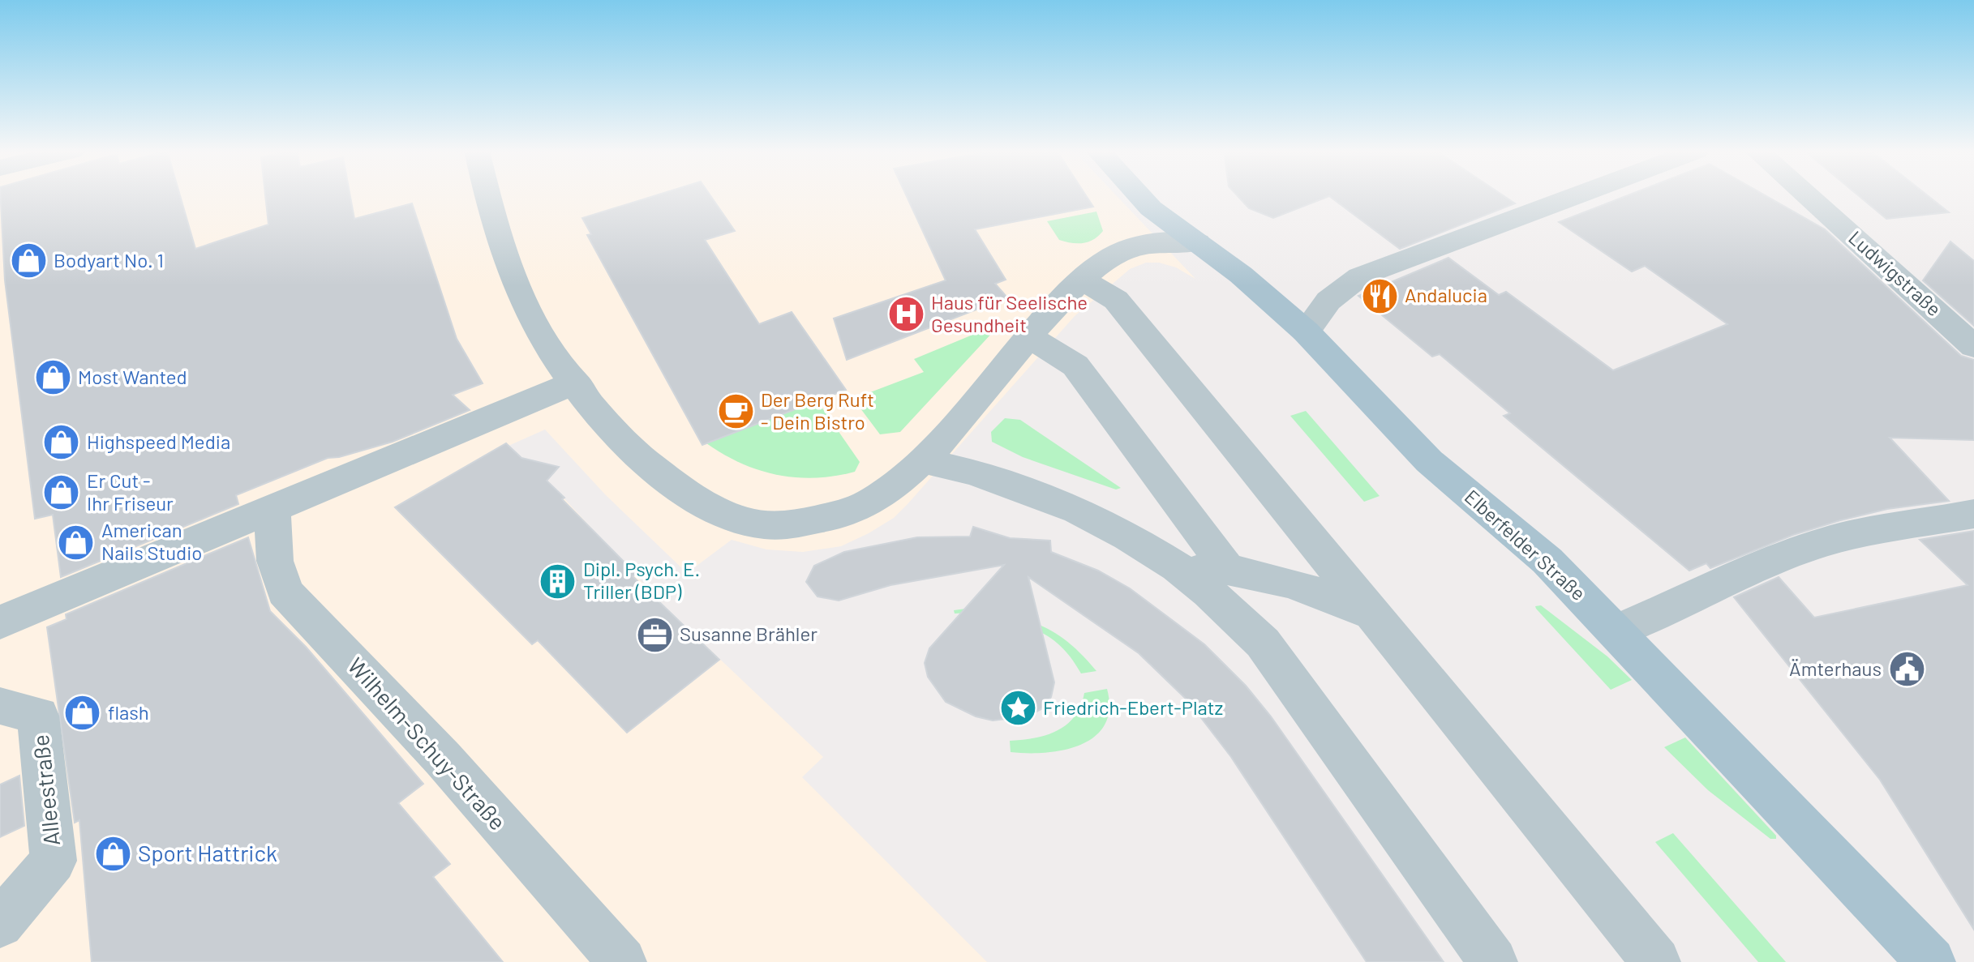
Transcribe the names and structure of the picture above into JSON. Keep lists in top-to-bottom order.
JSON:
{
  "streets": {
    "main road": ["Elberfelder Straße"],
    "street": ["Ludwigstraße", "Wilhelm-Schuy-Straße", "Alleestraße"]
  },
  "places": {
    "shop": [
      "Bodyart No. 1",
      "Most Wanted",
      "Highspeed Media",
      "Er Cut - Ihr Friseur",
      "American Nails Studio",
      "flash",
      "Sport Hattrick"
    ],
    "restaurant": ["Andalucia"],
    "hospital": ["Haus für Seelische Gesundheit"],
    "cafe": ["Der Berg Ruft - Dein Bistro"],
    "building": ["Dipl. Psych. E. Triller (BDP)"],
    "office": ["Susanne Brähler"],
    "public building": ["Ämterhaus"],
    "place": ["Friedrich-Ebert-Platz"]
  }
}
